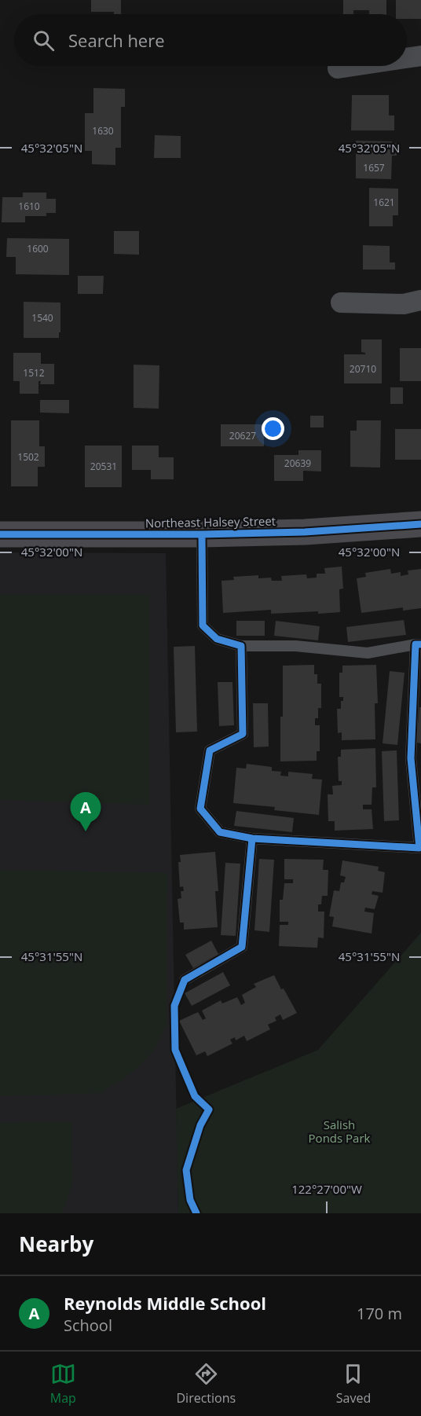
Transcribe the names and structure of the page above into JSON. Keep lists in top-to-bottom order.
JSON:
{
  "streets": {
    "street": ["Northeast Halsey Street"]
  },
  "parks": ["Salish Ponds Park"],
  "house_numbers": [
    "1630",
    "1657",
    "1621",
    "1610",
    "1600",
    "1540",
    "20710",
    "1512",
    "20627",
    "1502",
    "20639",
    "20531"
  ],
  "page": {
    "search": "Search here",
    "pins": "A",
    "heading": "Nearby",
    "list": [
      {
        "mark": "A",
        "name": "Reynolds Middle School",
        "note": "School",
        "value": "170 m"
      }
    ],
    "nav": ["Map", "Directions", "Saved"]
  },
  "coordinates": [
    "45°32'05\"N",
    "45°32'00\"N",
    "45°31'55\"N",
    "122°27'00\"W"
  ]
}
